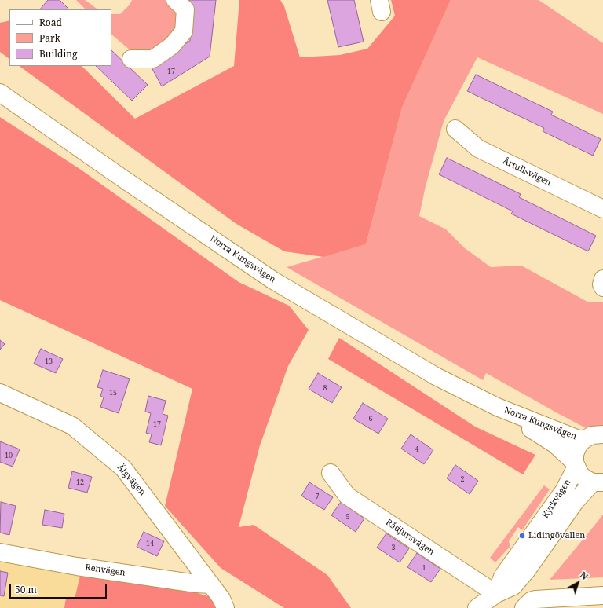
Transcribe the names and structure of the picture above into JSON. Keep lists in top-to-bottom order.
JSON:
{
  "streets": {
    "street": [
      "Årtullsvägen",
      "Norra Kungsvägen",
      "Älgvägen",
      "Kyrkvägen",
      "Rådjursvägen",
      "Renvägen"
    ]
  },
  "crossings": [
    ["Norra Kungsvägen", "Kyrkvägen"],
    ["Älgvägen", "Renvägen"],
    ["Kyrkvägen", "Rådjursvägen"]
  ],
  "places": ["Lidingövallen"],
  "house_numbers": [
    "17",
    "13",
    "8",
    "15",
    "6",
    "17",
    "4",
    "10",
    "2",
    "12",
    "7",
    "5",
    "14",
    "3",
    "1"
  ],
  "legend": ["Road", "Park", "Building"],
  "scale_bar": "50 m",
  "north": "top right"
}
